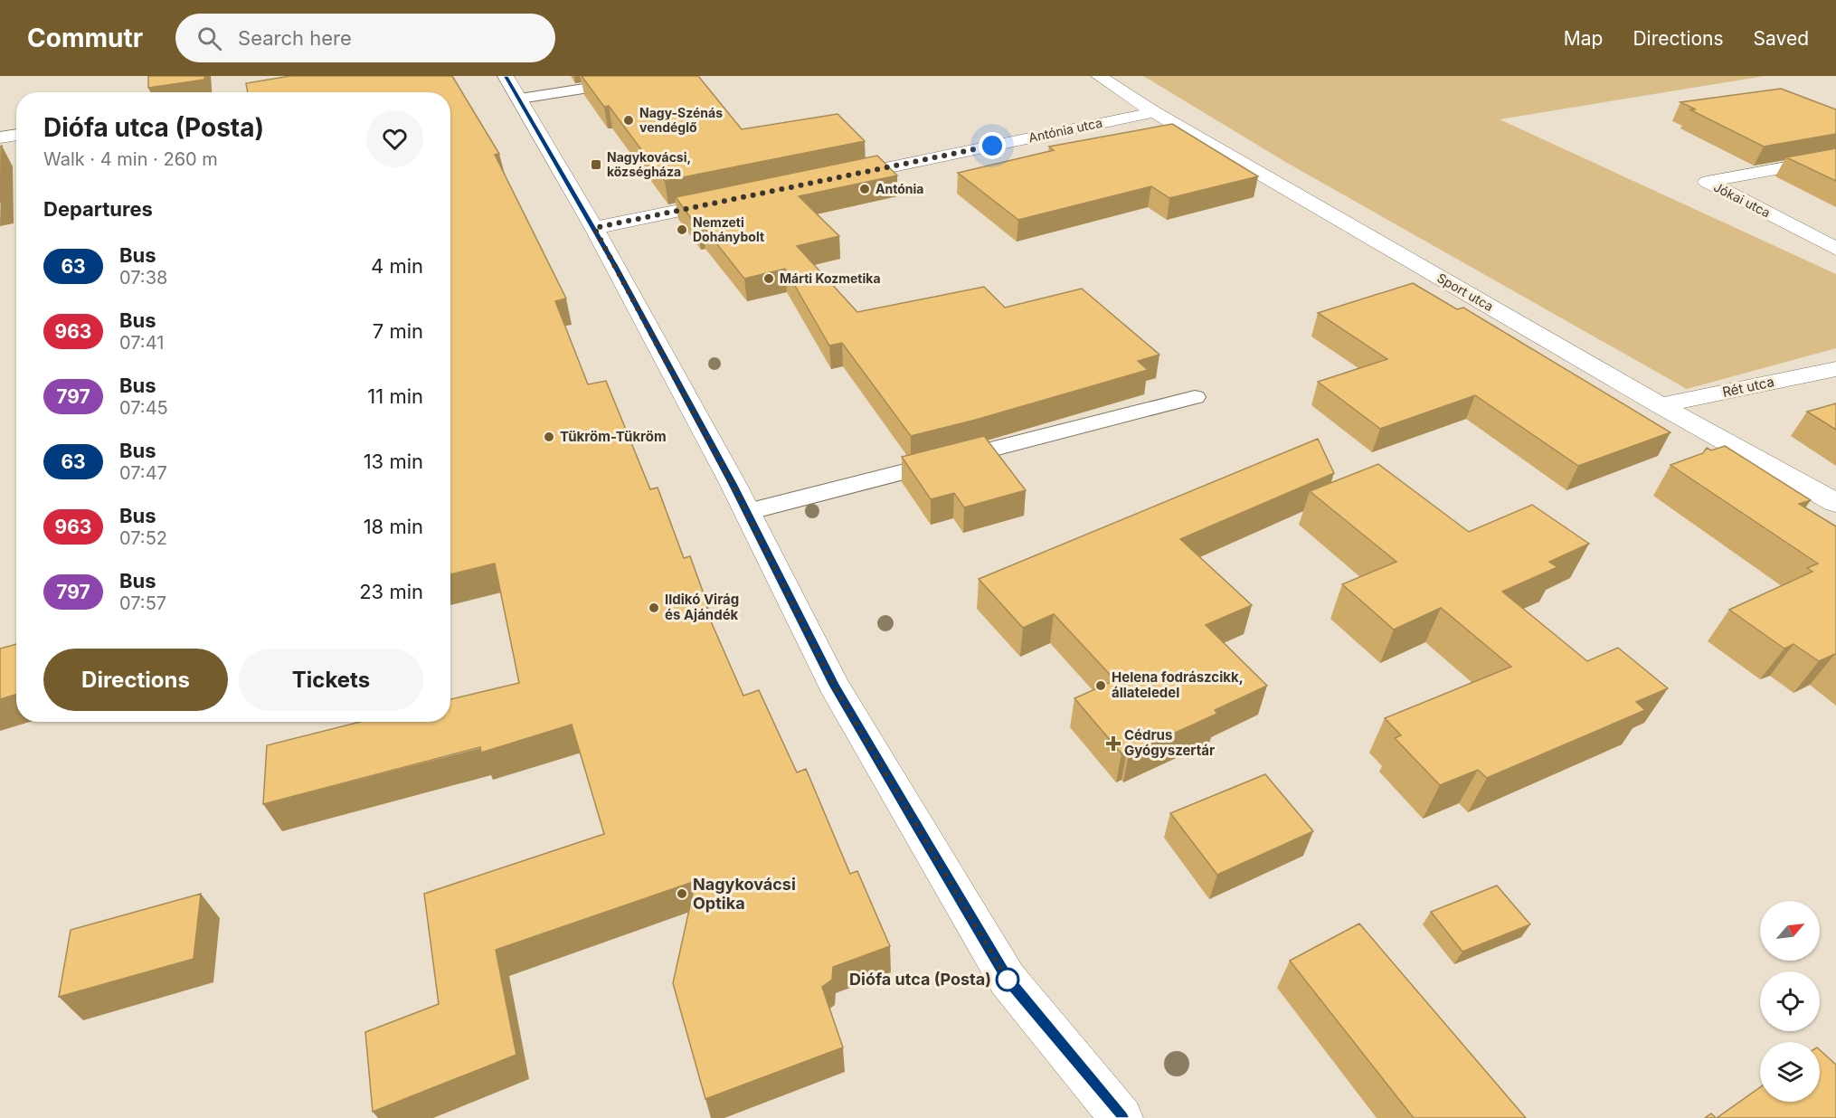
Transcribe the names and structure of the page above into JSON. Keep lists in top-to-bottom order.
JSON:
{
  "streets": {
    "street": [
      "Antónia utca",
      "Jókai utca",
      "Sport utca",
      "Rét utca"
    ]
  },
  "crossings": [
    ["Antónia utca", "Sport utca"],
    ["Sport utca", "Rét utca"]
  ],
  "places": {
    "other": [
      "Nagy-Szénás vendéglő",
      "Antónia",
      "Nemzeti Dohánybolt",
      "Márti Kozmetika",
      "Tükröm-Tükröm",
      "Ildikó Virág és Ajándék",
      "Helena fodrászcikk, állateledel",
      "Nagykovácsi Optika",
      "Diófa utca (Posta)"
    ],
    "transit": ["Nagykovácsi, községháza"],
    "health": ["Cédrus Gyógyszertár"]
  },
  "lines": ["bus line 63"],
  "north": "top right",
  "page": {
    "header": "Commutr",
    "search": "Search here",
    "nav": ["Map", "Directions", "Saved"],
    "heading": [
      ["Diófa utca (Posta)", "Walk · 4 min · 260 m"],
      "Departures"
    ],
    "list": [
      {
        "mark": "63",
        "name": "Bus",
        "note": "07:38",
        "value": "4 min"
      },
      {
        "mark": "963",
        "name": "Bus",
        "note": "07:41",
        "value": "7 min"
      },
      {
        "mark": "797",
        "name": "Bus",
        "note": "07:45",
        "value": "11 min"
      },
      {
        "mark": "63",
        "name": "Bus",
        "note": "07:47",
        "value": "13 min"
      },
      {
        "mark": "963",
        "name": "Bus",
        "note": "07:52",
        "value": "18 min"
      },
      {
        "mark": "797",
        "name": "Bus",
        "note": "07:57",
        "value": "23 min"
      }
    ],
    "buttons": ["Directions", "Tickets"]
  }
}
